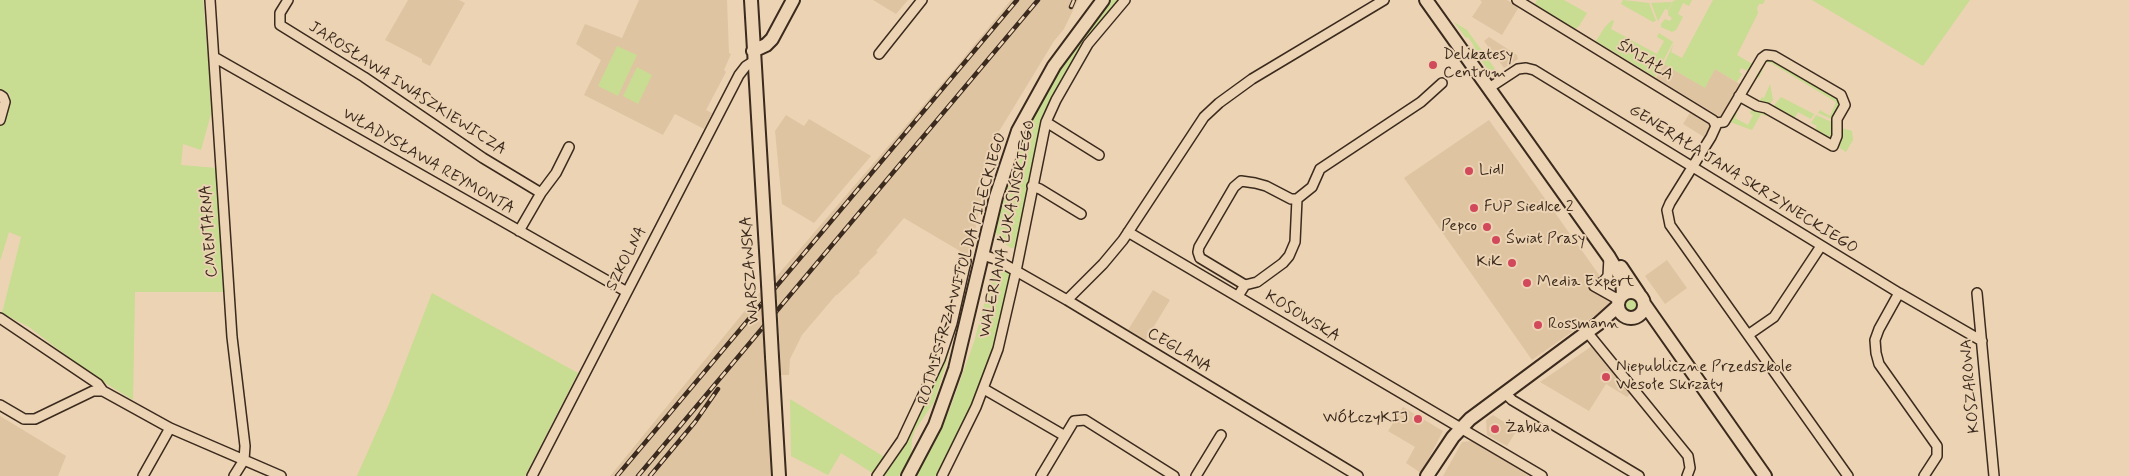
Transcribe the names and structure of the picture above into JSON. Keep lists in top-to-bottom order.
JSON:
{
  "streets": {
    "main road": ["ROTMISTRZA WITOLDA PILECKIEGO", "WARSZAWSKA"],
    "street": [
      "ŚMIAŁA",
      "JAROSŁAWA IWASZKIEWICZA",
      "WŁADYSŁAWA REYMONTA",
      "GENERAŁA JANA SKRZYNECKIEGO",
      "WALERIANA ŁUKASIŃSKIEGO",
      "CMENTARNA",
      "SZKOLNA",
      "KOSOWSKA",
      "CEGLANA",
      "KOSZAROWA"
    ]
  },
  "crossings": [
    ["WŁADYSŁAWA REYMONTA", "CMENTARNA"],
    ["WŁADYSŁAWA REYMONTA", "SZKOLNA"],
    ["GENERAŁA JANA SKRZYNECKIEGO", "KOSZAROWA"],
    ["WALERIANA ŁUKASIŃSKIEGO", "CEGLANA"],
    ["SZKOLNA", "WARSZAWSKA"],
    ["ROTMISTRZA WITOLDA PILECKIEGO", "CEGLANA"]
  ],
  "places": [
    "Delikatesy Centrum",
    "Lidl",
    "FUP Siedlce 2",
    "Pepco",
    "Świat Prasy",
    "KiK",
    "Media Expert",
    "Rossmann",
    "Niepubliczne Przedszkole Wesołe Skrzaty",
    "WÓŁczyKIJ",
    "Żabka"
  ]
}
